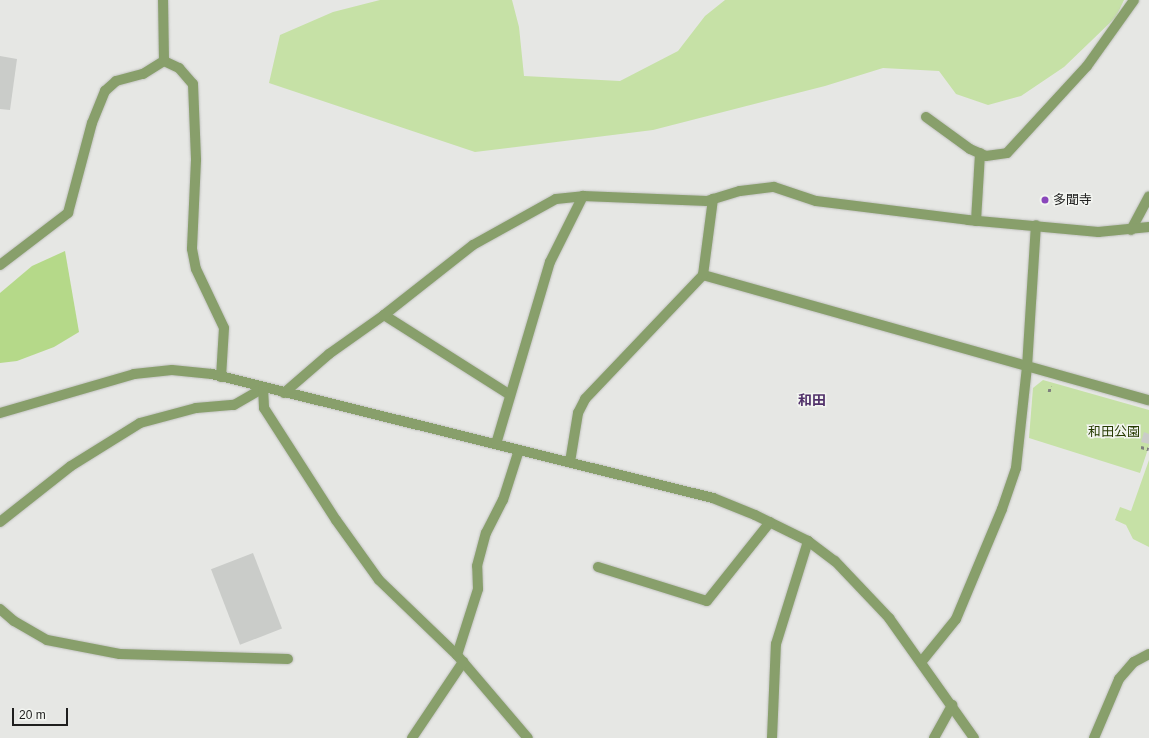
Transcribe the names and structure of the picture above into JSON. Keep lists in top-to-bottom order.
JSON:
{
  "districts": ["和田"],
  "parks": ["和田公園"],
  "places": ["多聞寺"],
  "scale_bar": "20 m"
}
